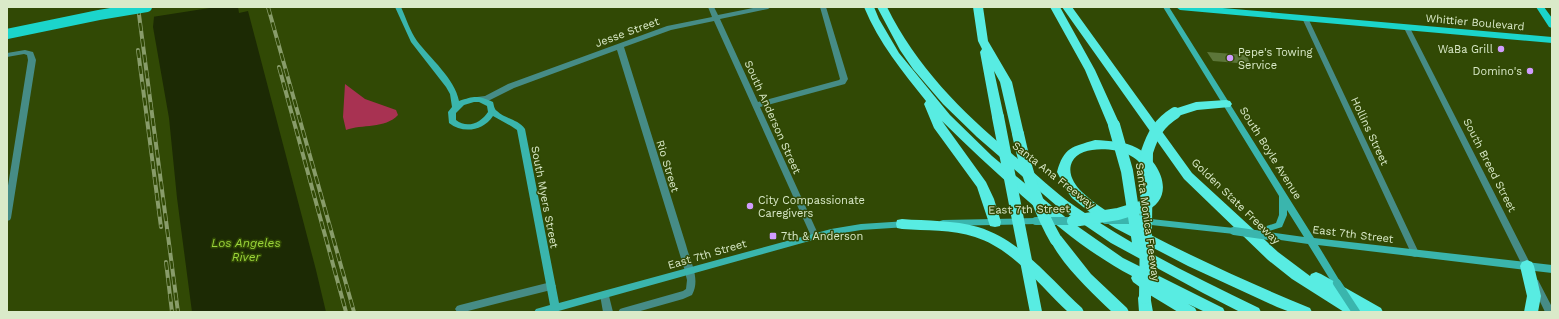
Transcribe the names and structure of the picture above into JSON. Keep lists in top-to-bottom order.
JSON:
{
  "streets": {
    "highway": ["Santa Ana Freeway", "Golden State Freeway", "Santa Monica Freeway"],
    "main road": [
      "Whittier Boulevard",
      "South Boyle Avenue",
      "South Myers Street",
      "East 7th Street"
    ],
    "street": [
      "Jesse Street",
      "South Anderson Street",
      "Hollins Street",
      "South Breed Street",
      "Rio Street"
    ]
  },
  "crossings": [
    ["Whittier Boulevard", "Hollins Street"],
    ["Whittier Boulevard", "South Breed Street"],
    ["Jesse Street", "South Anderson Street"],
    ["Jesse Street", "Rio Street"],
    ["Jesse Street", "South Myers Street"],
    ["South Anderson Street", "East 7th Street"],
    ["Hollins Street", "East 7th Street"],
    ["South Boyle Avenue", "Golden State Freeway"],
    ["South Boyle Avenue", "East 7th Street"],
    ["South Breed Street", "East 7th Street"],
    ["Rio Street", "East 7th Street"],
    ["South Myers Street", "East 7th Street"],
    ["Golden State Freeway", "East 7th Street"]
  ],
  "water": ["Los Angeles River"],
  "places": {
    "other": [
      "WaBa Grill",
      "Pepe's Towing Service",
      "Domino's",
      "City Compassionate Caregivers"
    ],
    "transit": ["7th & Anderson"]
  }
}
